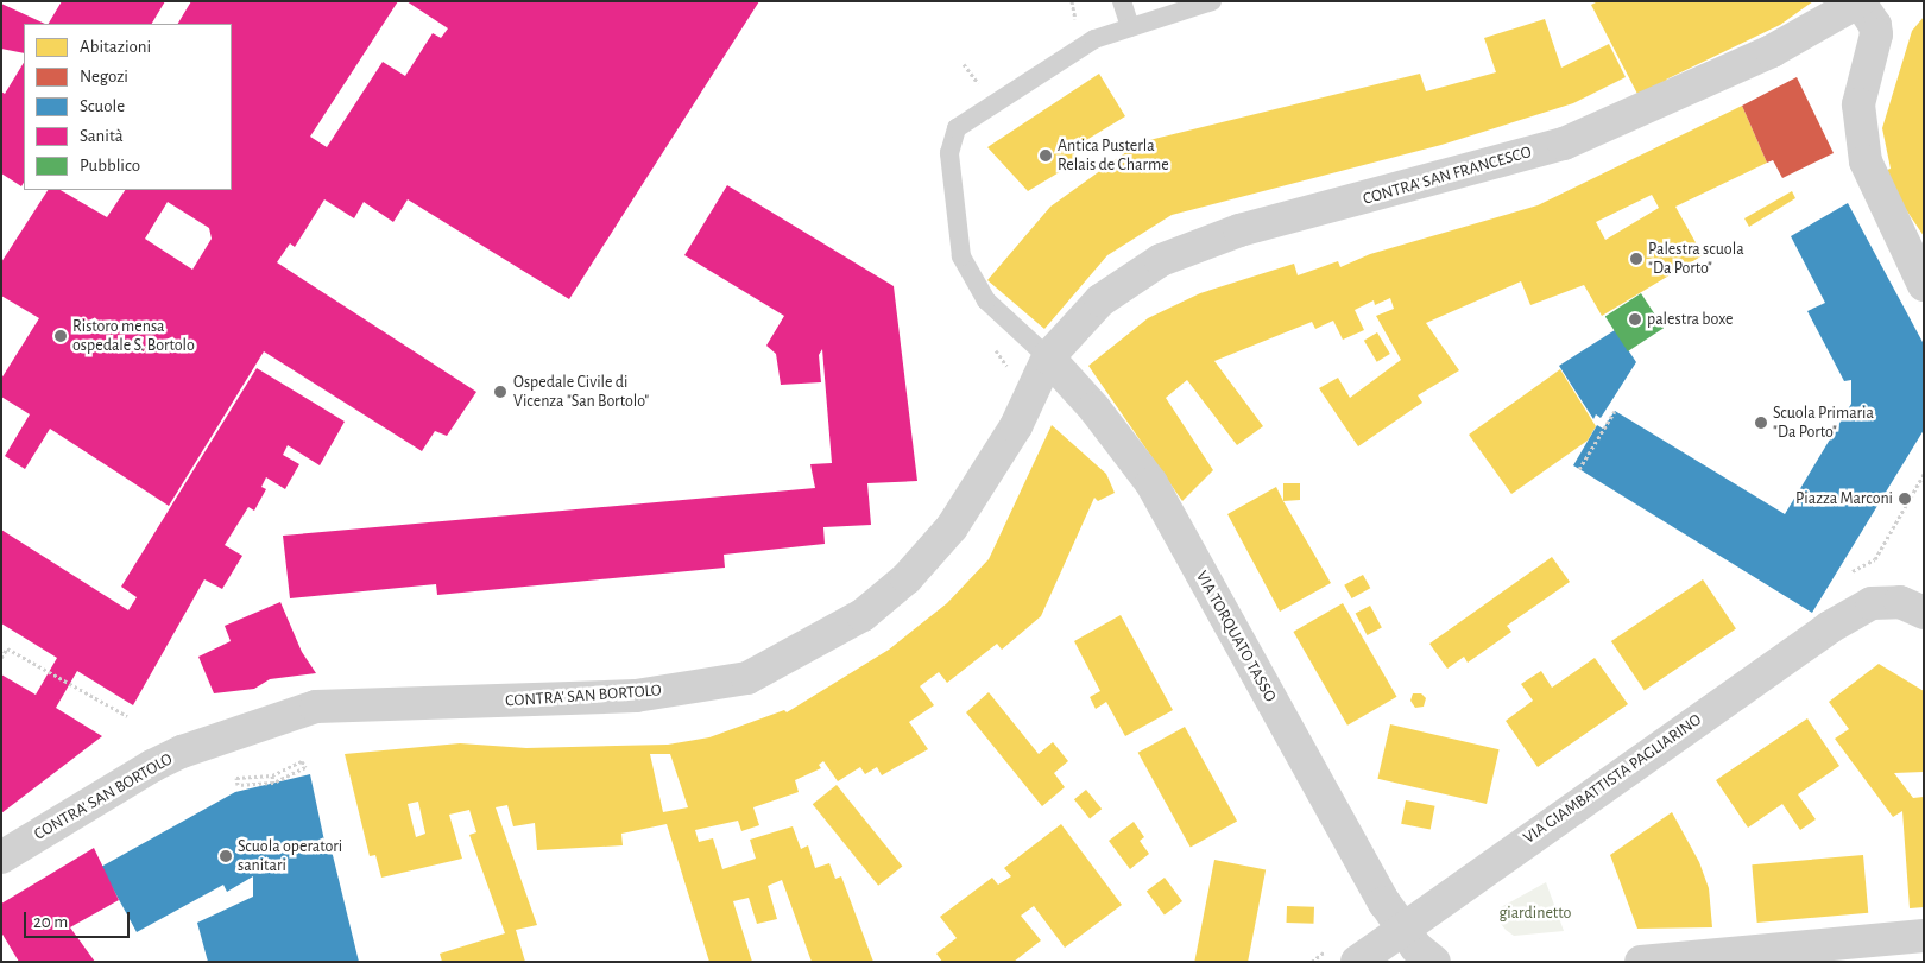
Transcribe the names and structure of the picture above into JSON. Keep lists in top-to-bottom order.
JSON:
{
  "streets": {
    "street": [
      "CONTRA' SAN FRANCESCO",
      "VIA TORQUATO TASSO",
      "CONTRA' SAN BORTOLO",
      "VIA GIAMBATTISTA PAGLIARINO"
    ]
  },
  "crossings": [
    ["CONTRA' SAN FRANCESCO", "VIA TORQUATO TASSO"],
    ["CONTRA' SAN FRANCESCO", "CONTRA' SAN BORTOLO"],
    ["VIA TORQUATO TASSO", "CONTRA' SAN BORTOLO"],
    ["VIA TORQUATO TASSO", "VIA GIAMBATTISTA PAGLIARINO"]
  ],
  "parks": ["giardinetto"],
  "places": [
    "Antica Pusterla Relais de Charme",
    "Palestra scuola \"Da Porto\"",
    "palestra boxe",
    "Ristoro mensa ospedale S. Bortolo",
    "Ospedale Civile di Vicenza \"San Bortolo\"",
    "Scuola Primaria \"Da Porto\"",
    "Piazza Marconi",
    "Scuola operatori sanitari"
  ],
  "legend": [
    "Abitazioni",
    "Negozi",
    "Scuole",
    "Sanità",
    "Pubblico"
  ],
  "scale_bar": "20 m"
}
